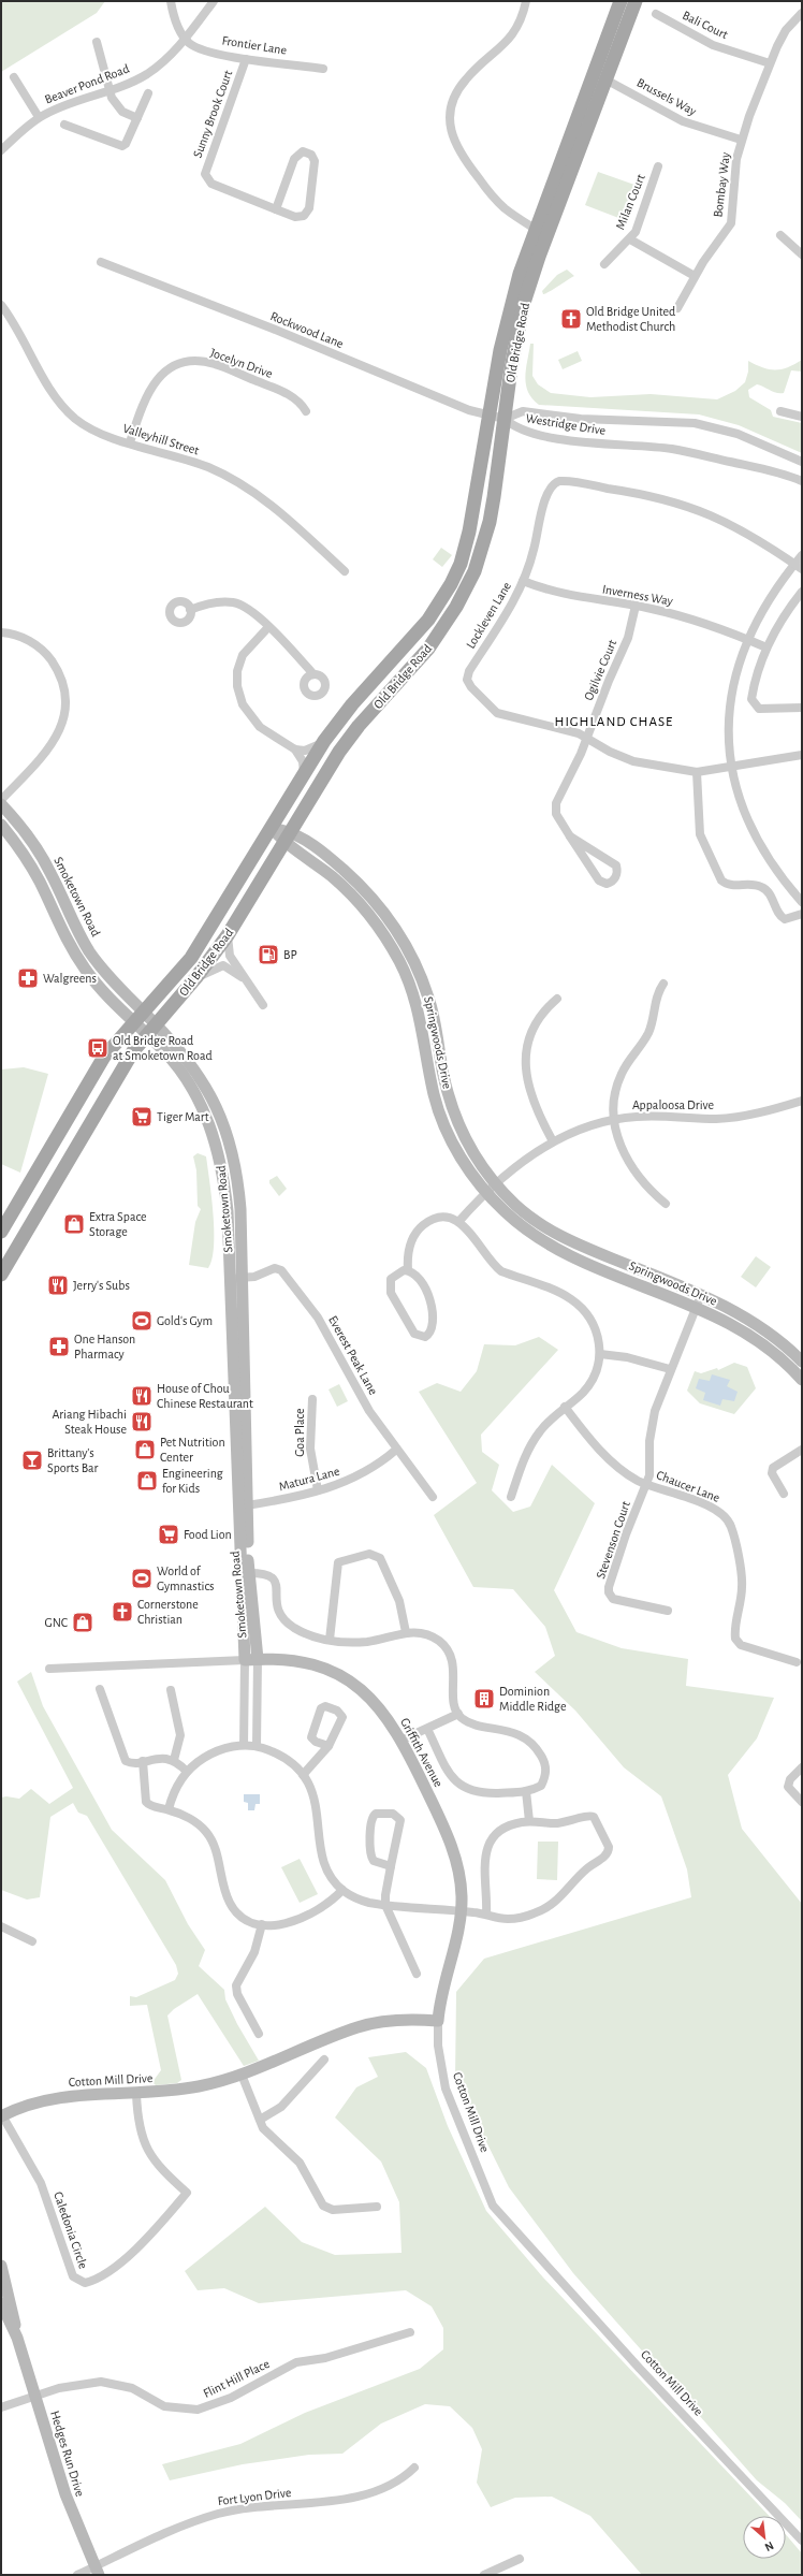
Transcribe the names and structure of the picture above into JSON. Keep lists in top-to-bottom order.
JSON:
{
  "streets": {
    "main road": ["Old Bridge Road"],
    "street": [
      "Bali Court",
      "Frontier Lane",
      "Beaver Pond Road",
      "Brussels Way",
      "Sunny Brook Court",
      "Bombay Way",
      "Milan Court",
      "Rockwood Lane",
      "Jocelyn Drive",
      "Westridge Drive",
      "Valleyhill Street",
      "Inverness Way",
      "Lockleven Lane",
      "Ogilvie Court",
      "Smoketown Road",
      "Springwoods Drive",
      "Appaloosa Drive",
      "Everest Peak Lane",
      "Goa Place",
      "Matura Lane",
      "Chaucer Lane",
      "Stevenson Court",
      "Griffith Avenue",
      "Cotton Mill Drive",
      "Caledonia Circle",
      "Flint Hill Place",
      "Hedges Run Drive",
      "Fort Lyon Drive"
    ]
  },
  "crossings": [
    ["Bali Court", "Bombay Way"],
    ["Frontier Lane", "Beaver Pond Road"],
    ["Frontier Lane", "Sunny Brook Court"],
    ["Brussels Way", "Bombay Way"],
    ["Brussels Way", "Old Bridge Road"],
    ["Rockwood Lane", "Old Bridge Road"],
    ["Rockwood Lane", "Westridge Drive"],
    ["Old Bridge Road", "Westridge Drive"],
    ["Old Bridge Road", "Smoketown Road"],
    ["Old Bridge Road", "Springwoods Drive"],
    ["Jocelyn Drive", "Valleyhill Street"],
    ["Inverness Way", "Lockleven Lane"],
    ["Inverness Way", "Ogilvie Court"],
    ["Lockleven Lane", "Ogilvie Court"],
    ["Smoketown Road", "Everest Peak Lane"],
    ["Smoketown Road", "Matura Lane"],
    ["Smoketown Road", "Griffith Avenue"],
    ["Springwoods Drive", "Appaloosa Drive"],
    ["Springwoods Drive", "Chaucer Lane"],
    ["Everest Peak Lane", "Matura Lane"],
    ["Goa Place", "Matura Lane"],
    ["Chaucer Lane", "Stevenson Court"],
    ["Griffith Avenue", "Cotton Mill Drive"],
    ["Cotton Mill Drive", "Caledonia Circle"],
    ["Flint Hill Place", "Hedges Run Drive"],
    ["Hedges Run Drive", "Fort Lyon Drive"]
  ],
  "districts": ["HIGHLAND CHASE"],
  "places": {
    "church": ["Old Bridge United Methodist Church", "Cornerstone Christian"],
    "fuel station": ["BP"],
    "pharmacy": ["Walgreens", "One Hanson Pharmacy"],
    "bus stop": ["Old Bridge Road at Smoketown Road"],
    "supermarket": ["Tiger Mart", "Food Lion"],
    "shop": [
      "Extra Space Storage",
      "Pet Nutrition Center",
      "Engineering for Kids",
      "GNC"
    ],
    "restaurant": ["Jerry's Subs", "House of Chou Chinese Restaurant", "Ariang Hibachi Steak House"],
    "sports": ["Gold's Gym", "World of Gymnastics"],
    "bar": ["Brittany’s Sports Bar"],
    "building": ["Dominion Middle Ridge"]
  },
  "north": "bottom right"
}
